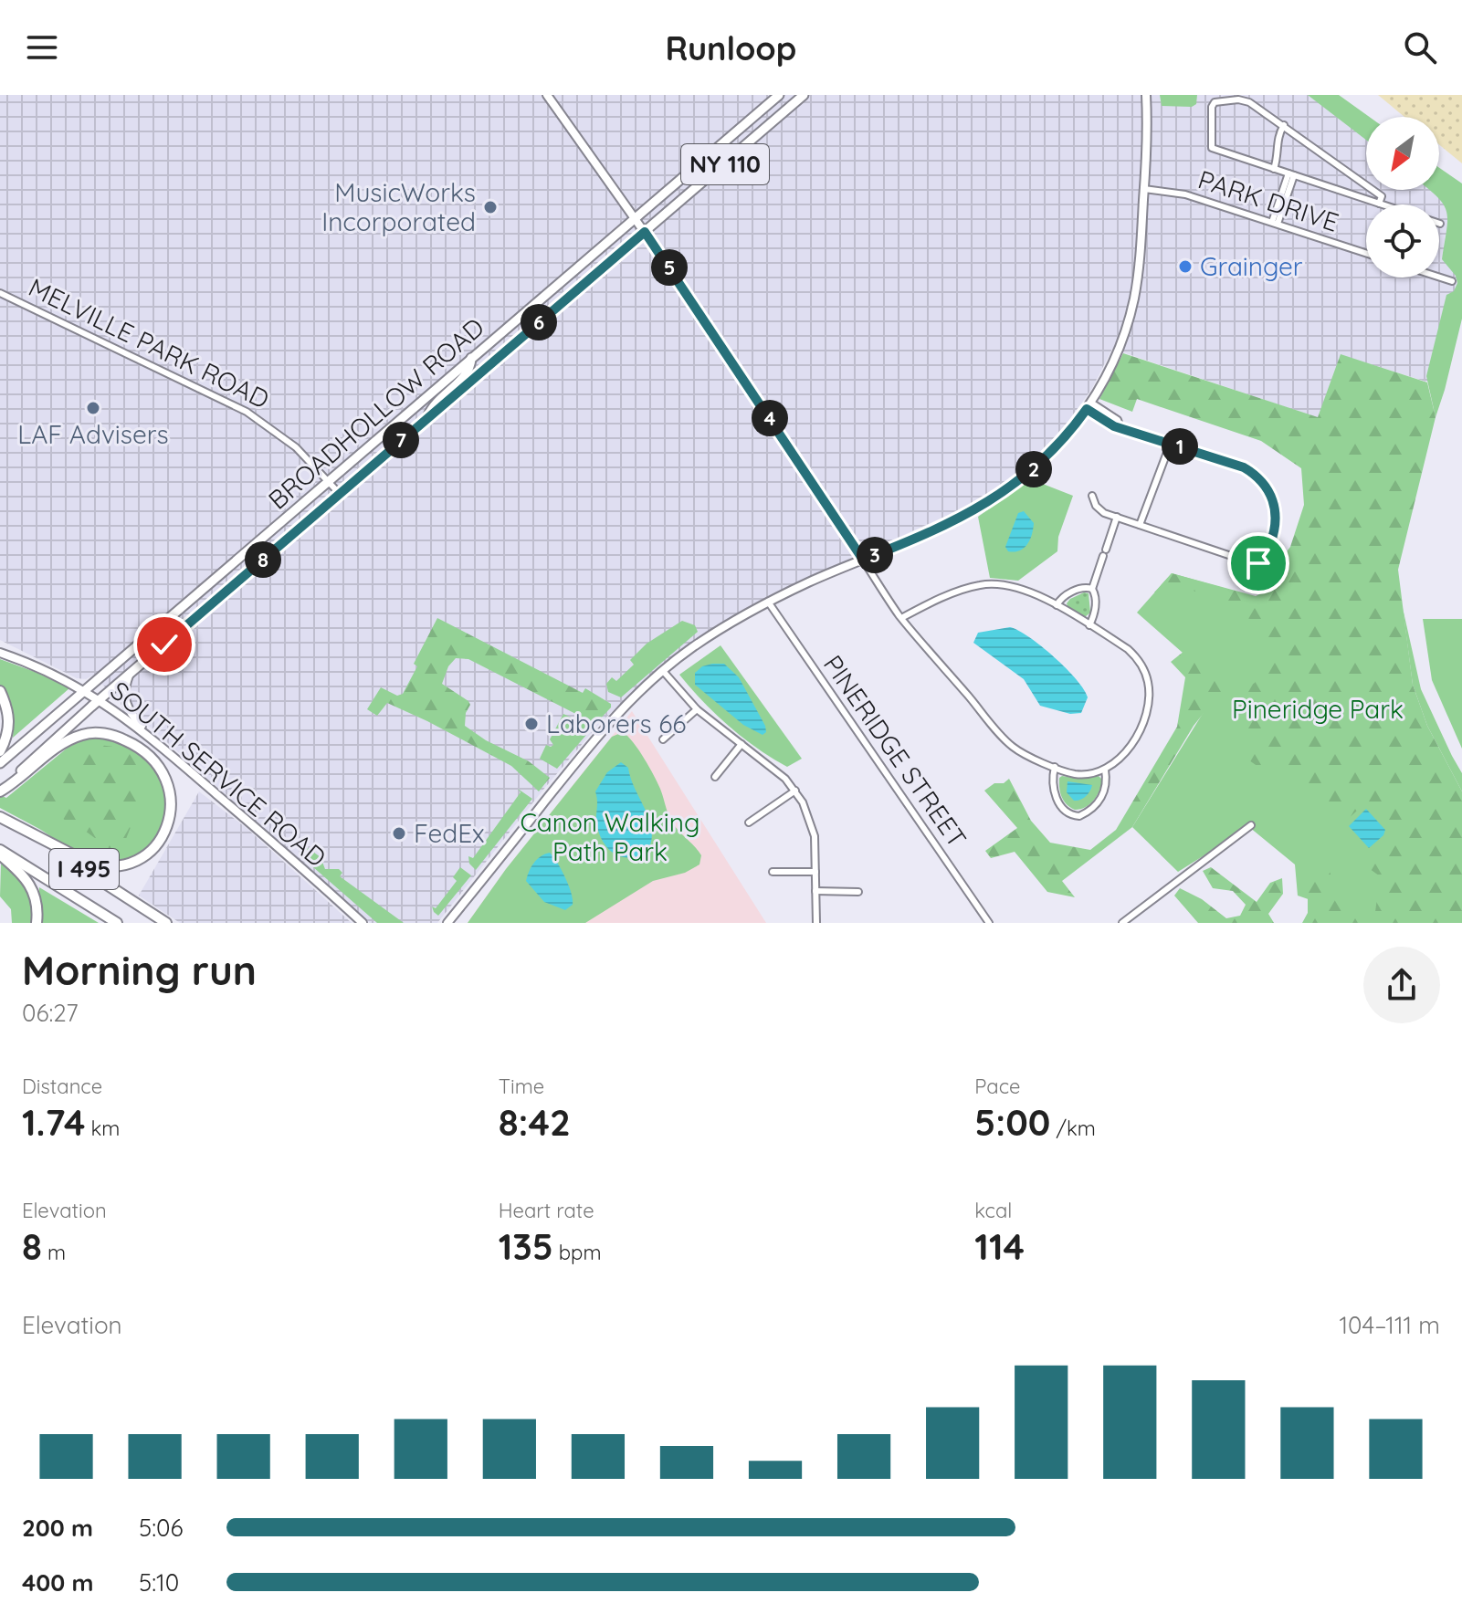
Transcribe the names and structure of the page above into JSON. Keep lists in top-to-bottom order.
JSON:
{
  "streets": {
    "highway": ["I 495"],
    "main road": ["NY 110", "BROADHOLLOW ROAD", "SOUTH SERVICE ROAD"],
    "street": ["PARK DRIVE", "MELVILLE PARK ROAD", "PINERIDGE STREET"]
  },
  "crossings": [
    ["MELVILLE PARK ROAD", "BROADHOLLOW ROAD"],
    ["BROADHOLLOW ROAD", "SOUTH SERVICE ROAD"]
  ],
  "parks": ["Pineridge Park", "Canon Walking Path Park"],
  "places": [
    "MusicWorks Incorporated",
    "Grainger",
    "LAF Advisers",
    "Laborers 66",
    "FedEx"
  ],
  "north": "bottom left",
  "page": {
    "header": "Runloop",
    "pins": [
      "5",
      "6",
      "4",
      "7",
      "1",
      "2",
      "3",
      "8"
    ],
    "heading": ["Morning run", "06:27"],
    "stats": [
      ["Distance", "1.74 km"],
      ["Time", "8:42"],
      ["Pace", "5:00 /km"],
      ["Elevation", "8 m"],
      ["Heart rate", "135 bpm"],
      ["kcal", "114"]
    ],
    "chart": ["Elevation", "104–111 m"],
    "list": [
      {
        "name": "200 m",
        "note": "5:06"
      },
      {
        "name": "400 m",
        "note": "5:10"
      }
    ]
  }
}
